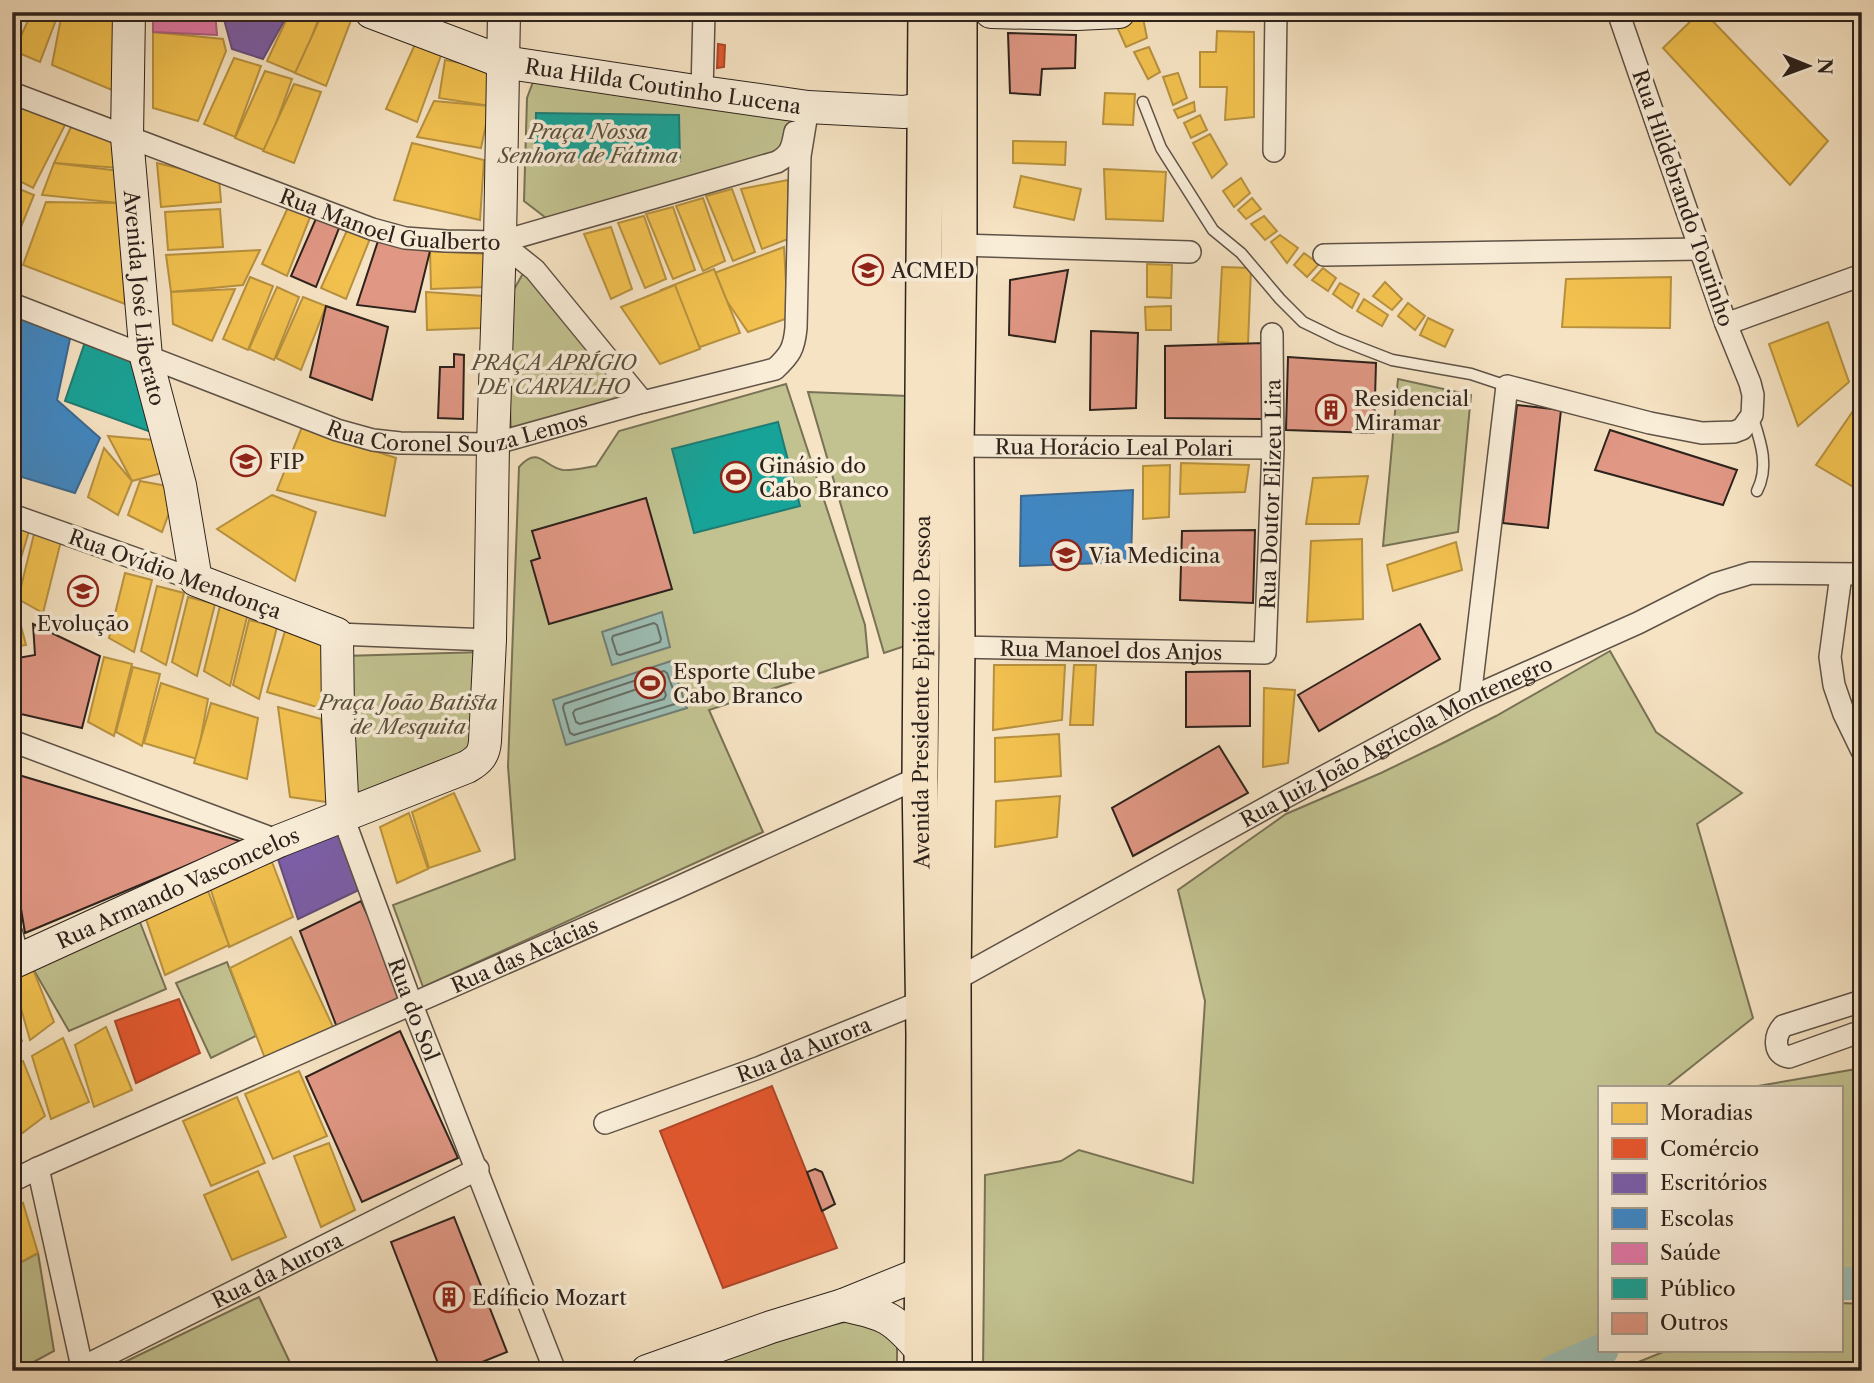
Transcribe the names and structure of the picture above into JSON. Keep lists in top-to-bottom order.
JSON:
{
  "streets": {
    "main road": ["Avenida Presidente Epitácio Pessoa"],
    "street": [
      "Rua Hilda Coutinho Lucena",
      "Rua Hildebrando Tourinho",
      "Rua Manoel Gualberto",
      "Avenida José Liberato",
      "Rua Coronel Souza Lemos",
      "Rua Horácio Leal Polari",
      "Rua Doutor Elizeu Lira",
      "Rua Ovídio Mendonça",
      "Rua Manoel dos Anjos",
      "Rua Juiz João Agrícola Montenegro",
      "Rua Armando Vasconcelos",
      "Rua das Acácias",
      "Rua do Sol",
      "Rua da Aurora"
    ]
  },
  "crossings": [
    ["Rua Hilda Coutinho Lucena", "Rua Coronel Souza Lemos"],
    ["Rua Hilda Coutinho Lucena", "Avenida Presidente Epitácio Pessoa"],
    ["Rua Manoel Gualberto", "Avenida José Liberato"],
    ["Avenida José Liberato", "Rua Coronel Souza Lemos"],
    ["Avenida José Liberato", "Rua Ovídio Mendonça"],
    ["Rua Horácio Leal Polari", "Rua Doutor Elizeu Lira"],
    ["Rua Horácio Leal Polari", "Avenida Presidente Epitácio Pessoa"],
    ["Rua Doutor Elizeu Lira", "Rua Manoel dos Anjos"],
    ["Rua Ovídio Mendonça", "Rua do Sol"],
    ["Rua Manoel dos Anjos", "Avenida Presidente Epitácio Pessoa"],
    ["Avenida Presidente Epitácio Pessoa", "Rua Juiz João Agrícola Montenegro"],
    ["Avenida Presidente Epitácio Pessoa", "Rua das Acácias"],
    ["Avenida Presidente Epitácio Pessoa", "Rua da Aurora"],
    ["Rua Armando Vasconcelos", "Rua do Sol"],
    ["Rua das Acácias", "Rua do Sol"],
    ["Rua do Sol", "Rua da Aurora"]
  ],
  "parks": ["Praça Nossa Senhora de Fátima", "PRAÇA APRÍGIO DE CARVALHO", "Praça João Batista de Mesquita"],
  "places": {
    "school or university": [
      "ACMED",
      "FIP",
      "Via Medicina",
      "Evolução"
    ],
    "building": ["Residencial Miramar", "Edíficio Mozart"],
    "sports": ["Ginásio do Cabo Branco", "Esporte Clube Cabo Branco"]
  },
  "legend": [
    "Moradias",
    "Comércio",
    "Escritórios",
    "Escolas",
    "Saúde",
    "Público",
    "Outros"
  ],
  "north": "right"
}
